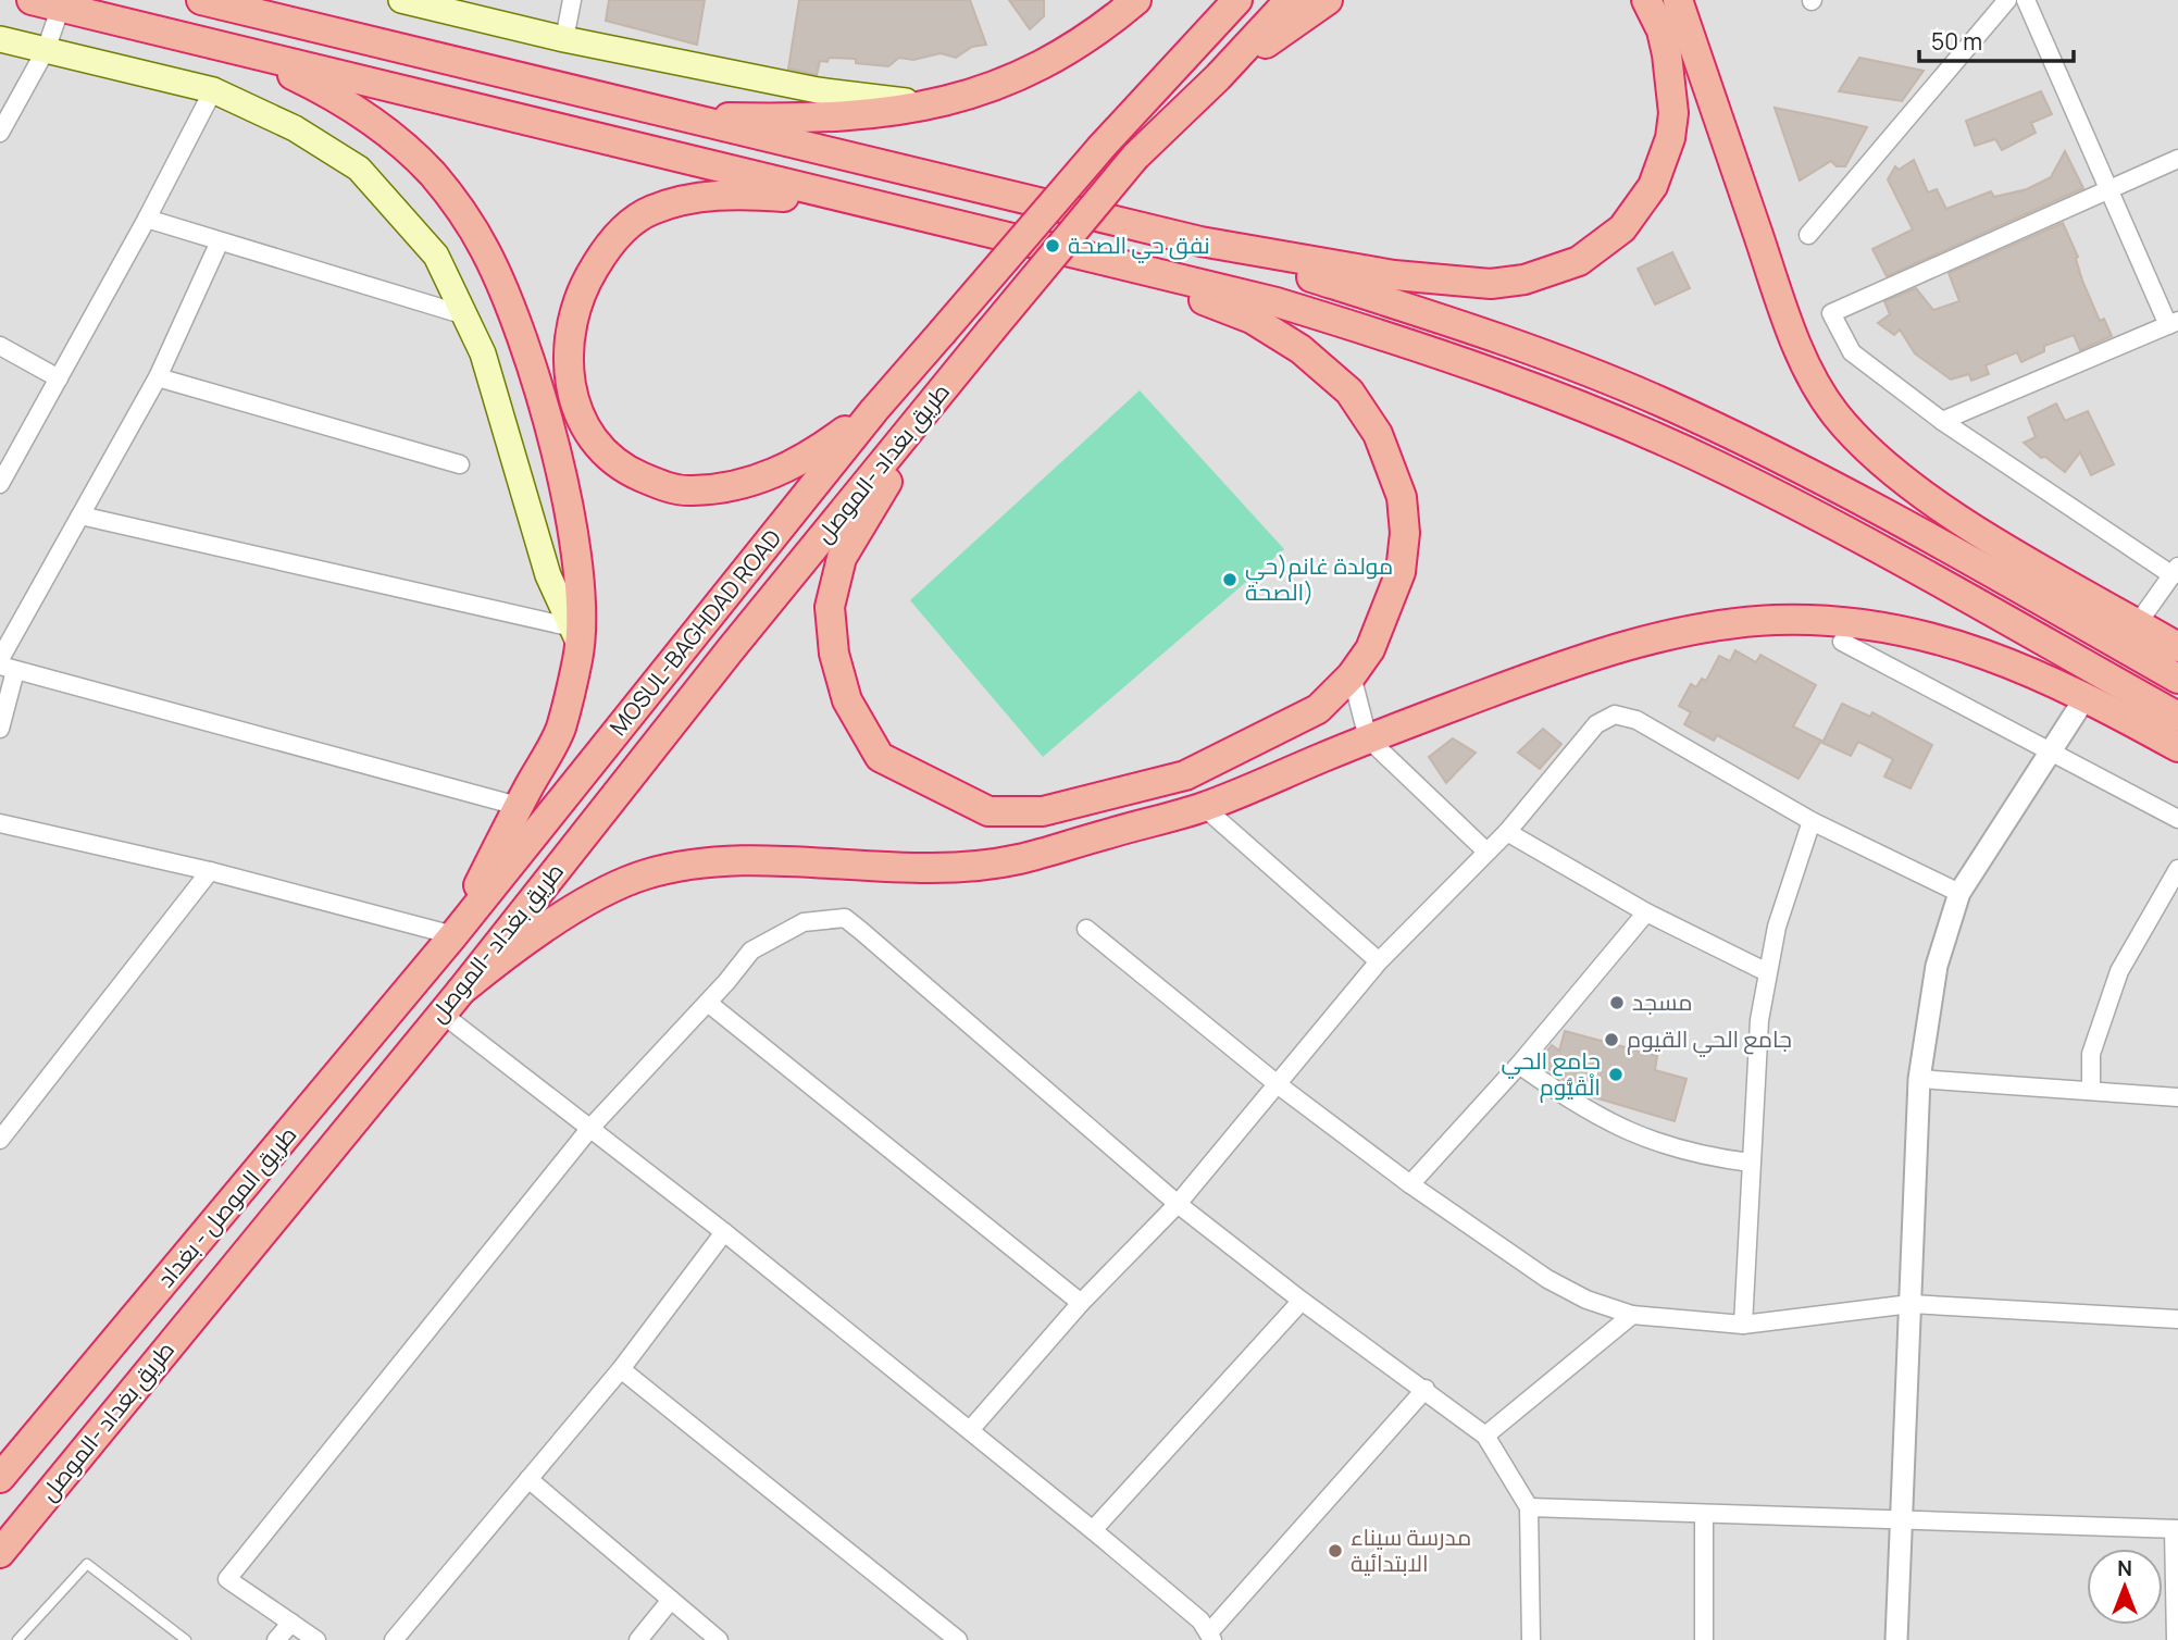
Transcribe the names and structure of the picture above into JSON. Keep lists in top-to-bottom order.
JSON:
{
  "streets": {
    "highway": ["طريق بغداد -الموصل", "MOSUL-BAGHDAD ROAD", "طريق الموصل - بغداد"]
  },
  "crossings": [
    ["MOSUL-BAGHDAD ROAD", "طريق الموصل - بغداد"]
  ],
  "places": [
    "نفق حي الصحة",
    "مولدة غانم(حي الصحة)",
    "مسجد",
    "جامع الحي القيوم",
    "جامع الحي الْقَيُّوم",
    "مدرسة سيناء الابتدائية"
  ],
  "scale_bar": "50 m",
  "north": "top"
}
